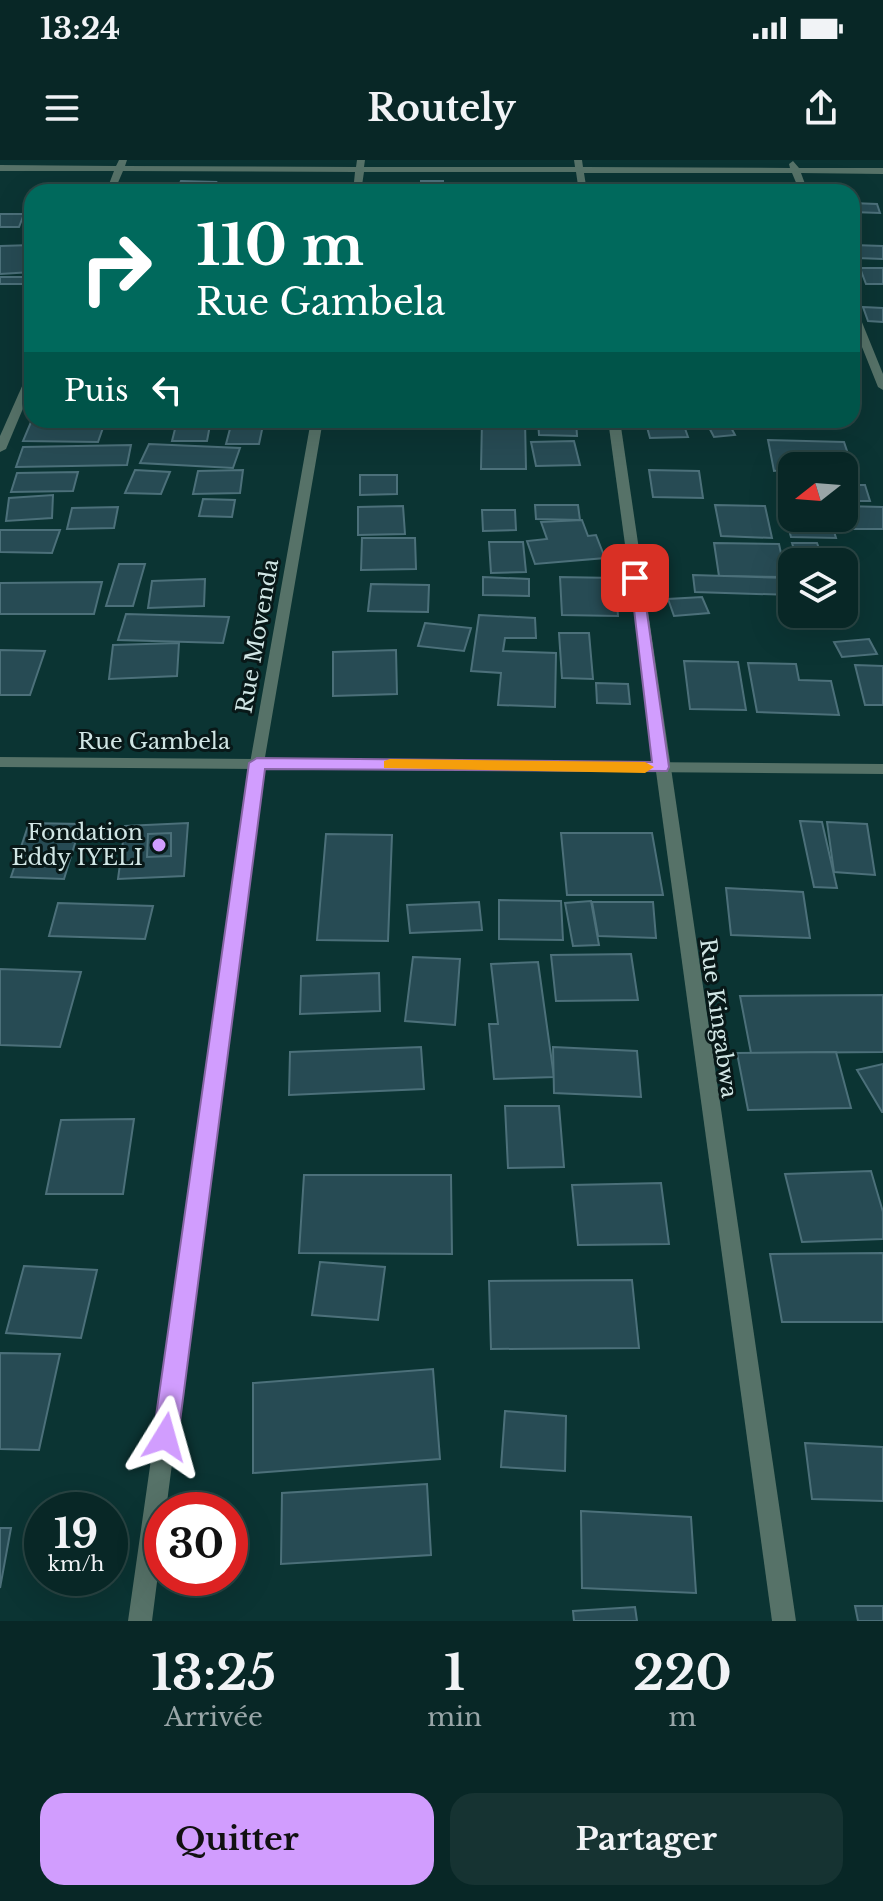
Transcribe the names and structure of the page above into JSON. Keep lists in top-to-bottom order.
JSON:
{
  "streets": {
    "street": ["Rue Movenda", "Rue Gambela", "Rue Kingabwa"]
  },
  "crossings": [
    ["Rue Movenda", "Rue Gambela"],
    ["Rue Gambela", "Rue Kingabwa"]
  ],
  "places": ["Fondation Eddy IYELI"],
  "north": "left",
  "page": {
    "status": "13:24",
    "header": "Routely",
    "turn": ["110 m", "Rue Gambela"],
    "then": "Puis",
    "speed": "19 km/h",
    "limit": "30",
    "eta": [
      "13:25",
      "Arrivée",
      "1",
      "min",
      "220",
      "m"
    ],
    "buttons": ["Quitter", "Partager"]
  }
}
